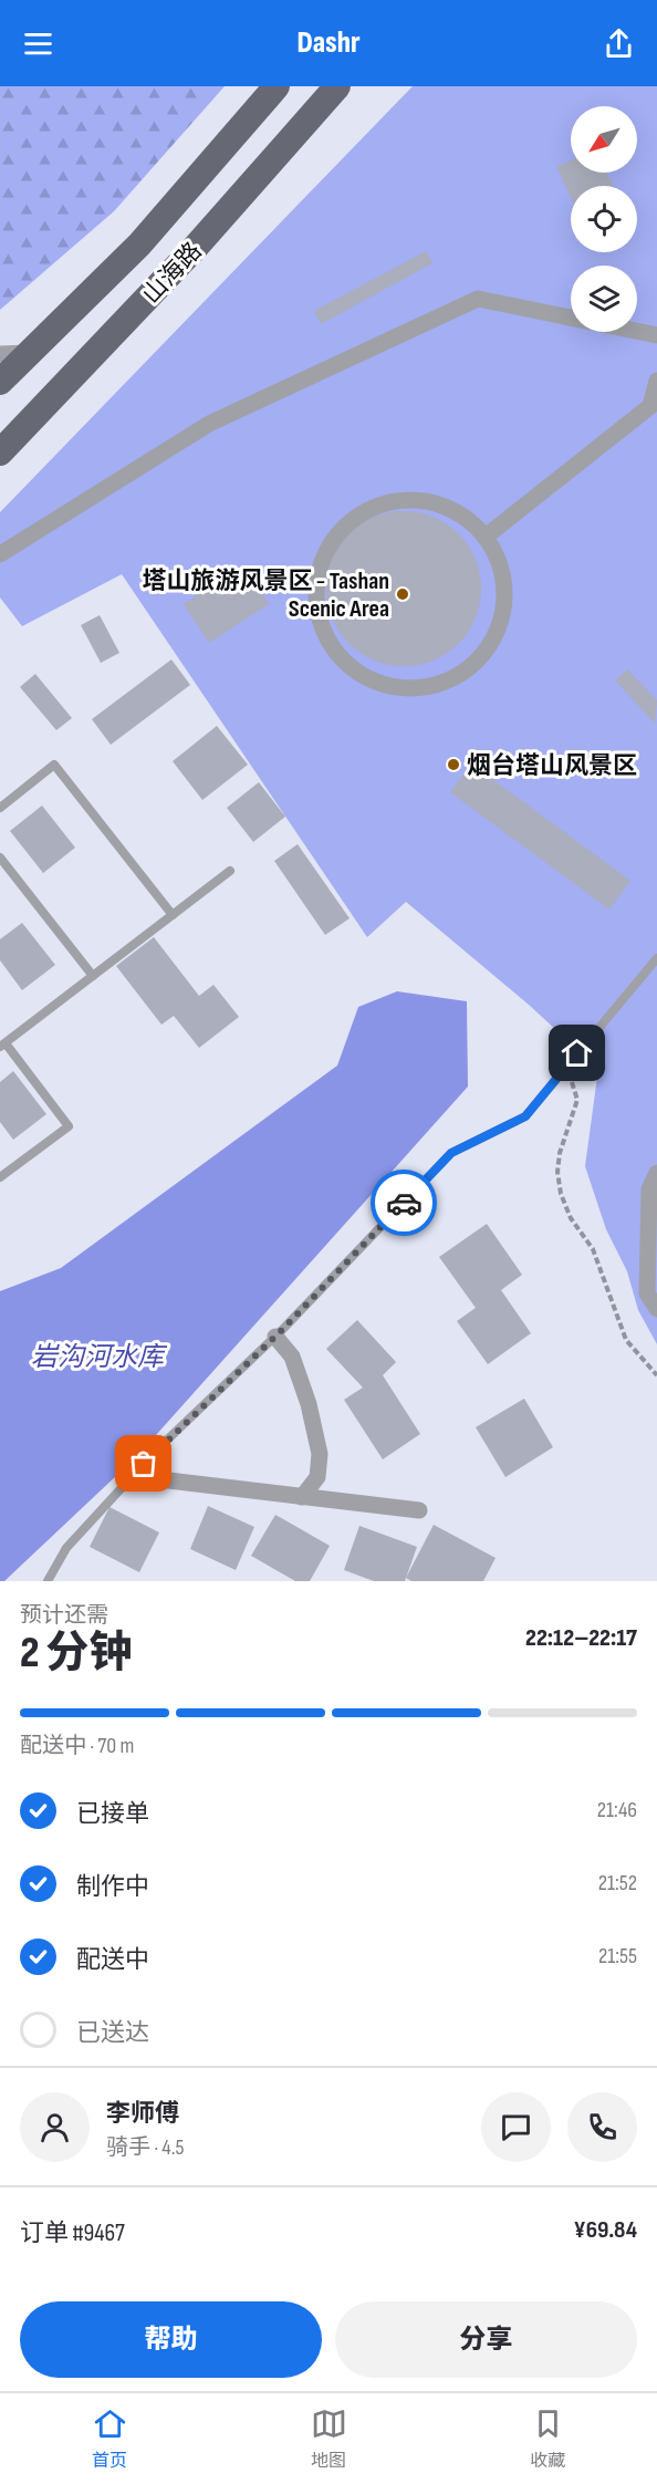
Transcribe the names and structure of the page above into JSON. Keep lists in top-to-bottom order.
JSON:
{
  "streets": {
    "main road": ["山海路"]
  },
  "water": ["岩沟河水库"],
  "places": ["塔山旅游风景区 - Tashan Scenic Area", "烟台塔山风景区"],
  "north": "bottom left",
  "page": {
    "header": "Dashr",
    "heading": ["2 分钟", "预计还需", "22:12–22:17"],
    "panel": [
      "李师傅",
      "骑手 · 4.5",
      "订单 #9467",
      "¥69.84"
    ],
    "bar": "配送中 · 70 m",
    "list": [
      ["已接单", "21:46"],
      ["制作中", "21:52"],
      ["配送中", "21:55"],
      "已送达"
    ],
    "buttons": ["帮助", "分享"],
    "tabs": ["首页", "地图", "收藏"]
  }
}
